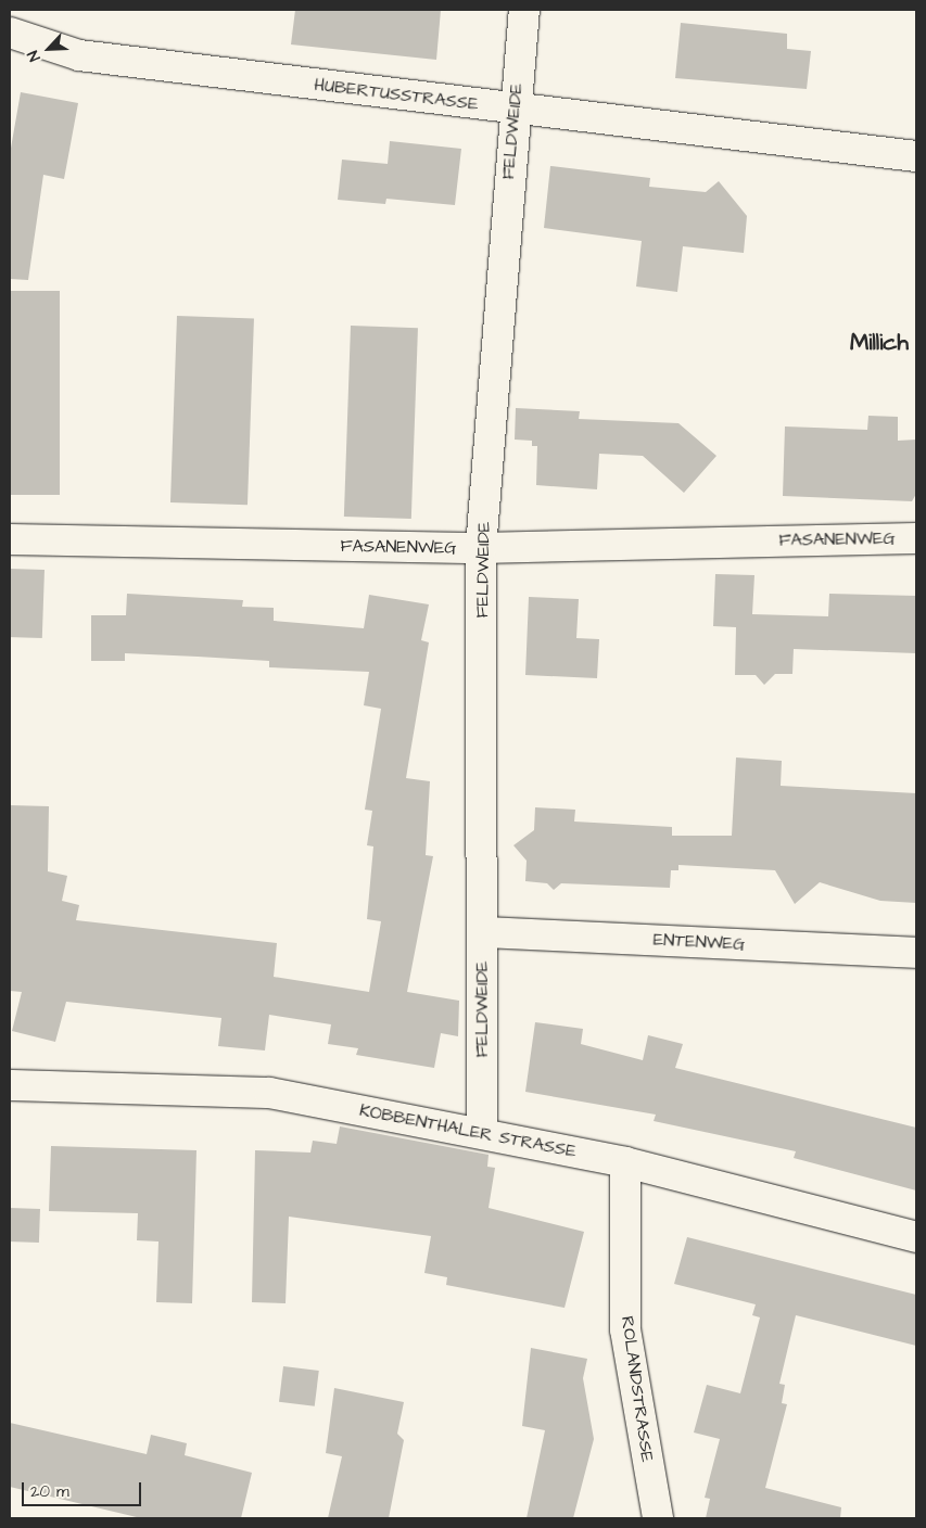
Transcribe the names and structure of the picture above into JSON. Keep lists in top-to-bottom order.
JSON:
{
  "streets": {
    "street": [
      "HUBERTUSSTRASSE",
      "FELDWEIDE",
      "FASANENWEG",
      "ENTENWEG",
      "KOBBENTHALER STRASSE",
      "ROLANDSTRASSE"
    ]
  },
  "crossings": [
    ["HUBERTUSSTRASSE", "FELDWEIDE"],
    ["FELDWEIDE", "FASANENWEG"],
    ["FELDWEIDE", "ENTENWEG"],
    ["FELDWEIDE", "KOBBENTHALER STRASSE"],
    ["KOBBENTHALER STRASSE", "ROLANDSTRASSE"]
  ],
  "districts": ["Millich"],
  "scale_bar": "20 m",
  "north": "bottom left"
}
